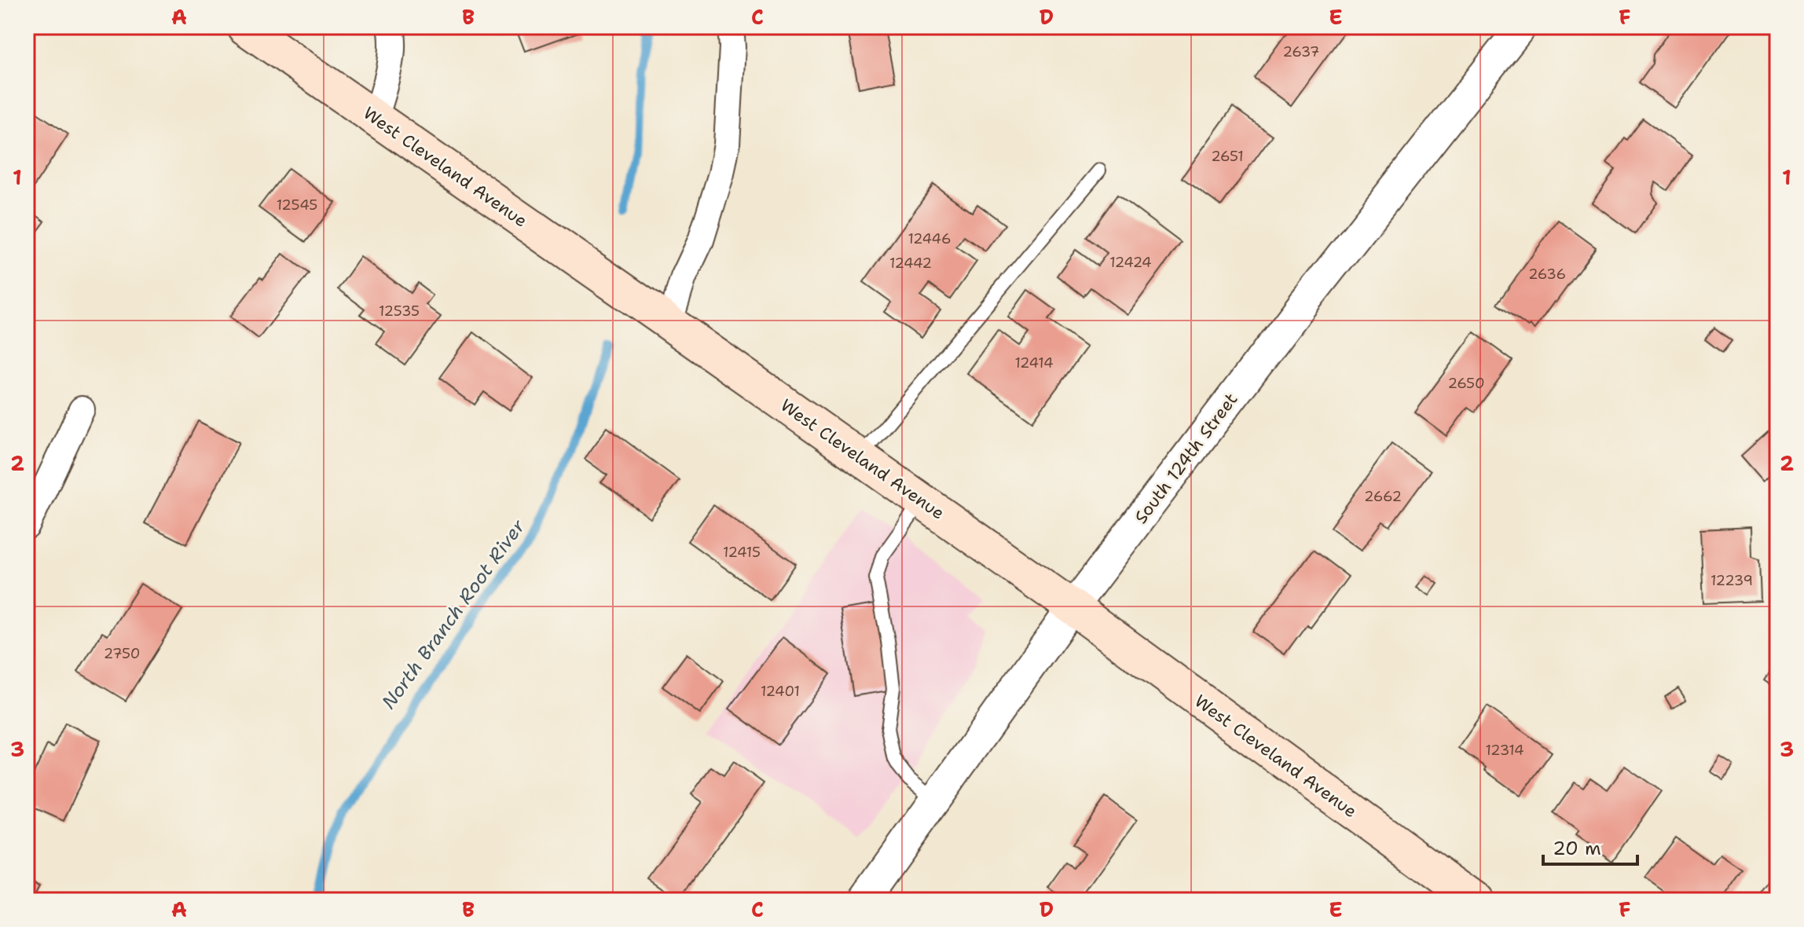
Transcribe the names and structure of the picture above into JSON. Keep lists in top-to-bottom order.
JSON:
{
  "streets": {
    "main road": ["West Cleveland Avenue"],
    "street": ["South 124th Street"]
  },
  "crossings": [
    ["West Cleveland Avenue", "South 124th Street"]
  ],
  "water": ["North Branch Root River"],
  "house_numbers": [
    "2637",
    "2651",
    "12545",
    "12446",
    "12424",
    "12442",
    "2636",
    "12535",
    "12414",
    "2650",
    "2662",
    "12415",
    "12239",
    "2750",
    "12401",
    "12314"
  ],
  "scale_bar": "20 m",
  "grid": {
    "columns": [
      "A",
      "B",
      "C",
      "D",
      "E",
      "F"
    ],
    "rows": ["1", "2", "3"]
  }
}
